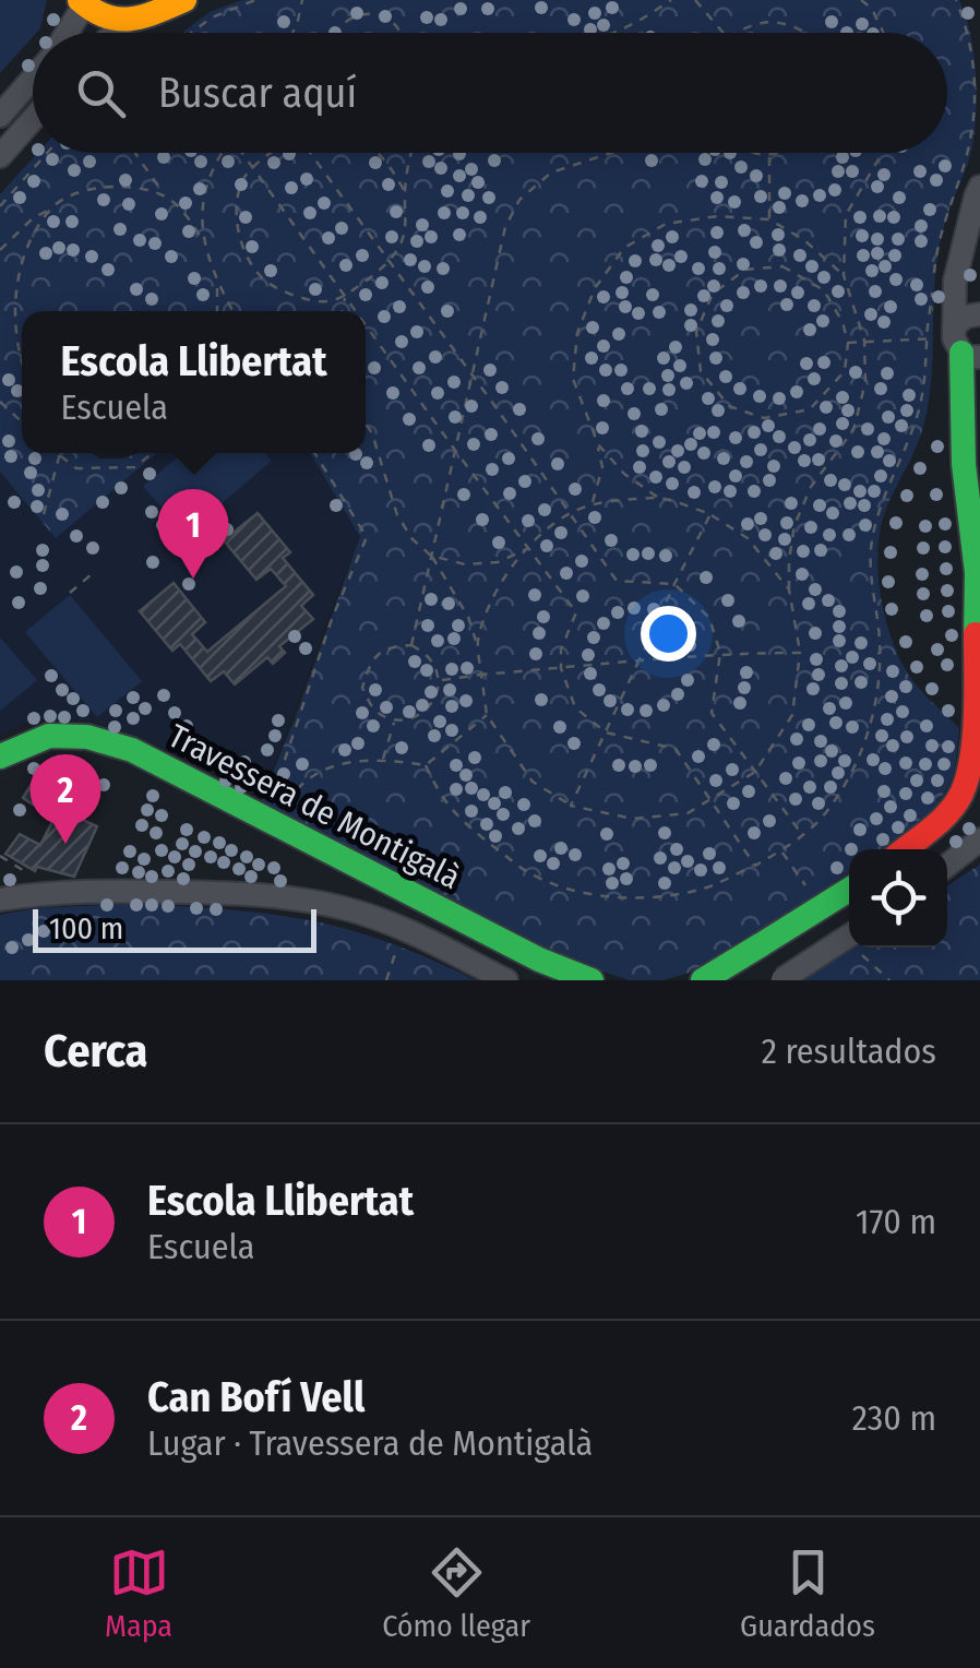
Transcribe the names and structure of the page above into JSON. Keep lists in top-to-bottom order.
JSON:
{
  "streets": {
    "street": ["Travessera de Montigalà"]
  },
  "scale_bar": "100 m",
  "page": {
    "search": "Buscar aquí",
    "popup": ["Escola Llibertat", "Escuela"],
    "pins": ["1", "2"],
    "scale": "100 m",
    "heading": ["Cerca", "2 resultados"],
    "list": [
      {
        "mark": "1",
        "name": "Escola Llibertat",
        "note": "Escuela",
        "value": "170 m"
      },
      {
        "mark": "2",
        "name": "Can Bofí Vell",
        "note": "Lugar · Travessera de Montigalà",
        "value": "230 m"
      }
    ],
    "nav": ["Mapa", "Cómo llegar", "Guardados"]
  }
}
